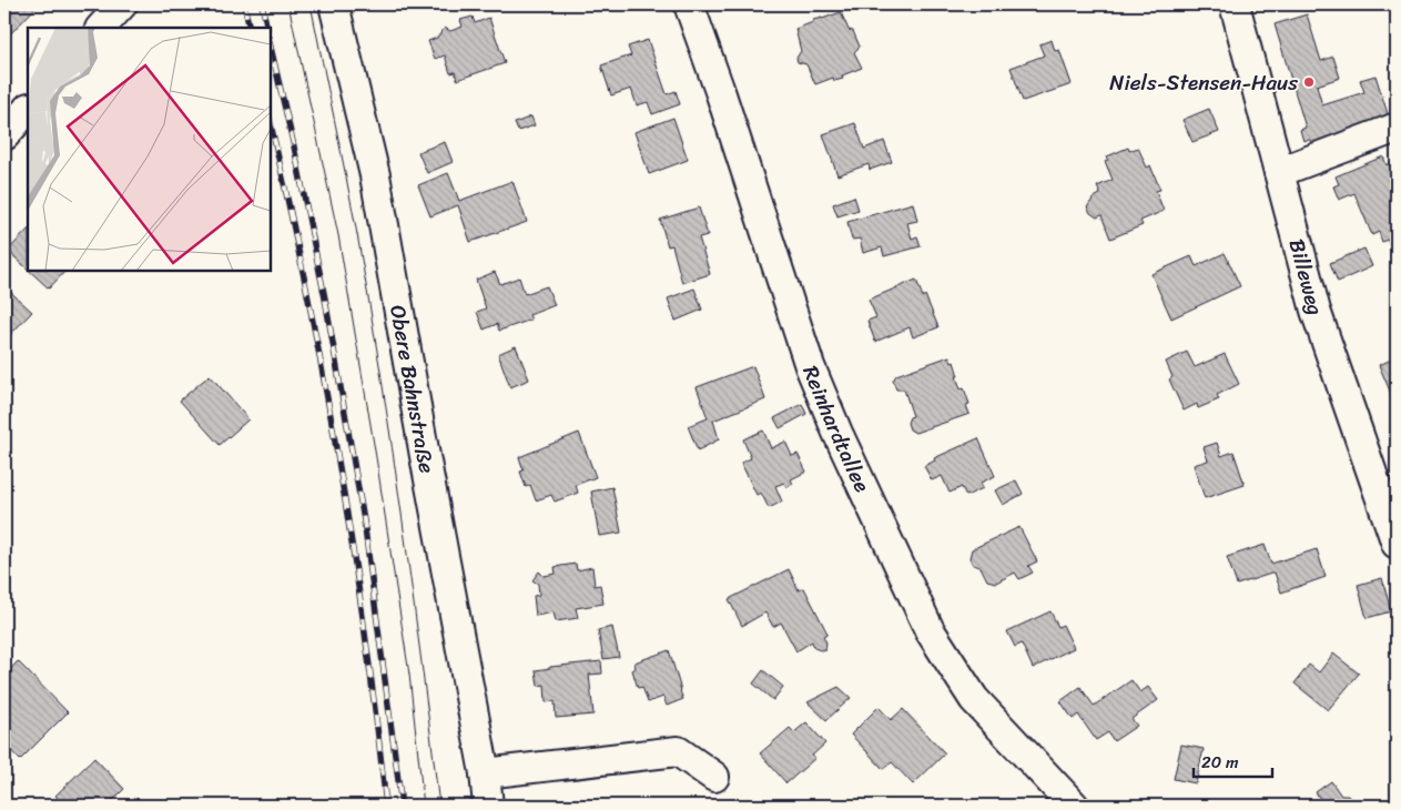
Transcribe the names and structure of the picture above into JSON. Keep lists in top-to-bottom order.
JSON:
{
  "streets": {
    "street": ["Billeweg", "Obere Bahnstraße", "Reinhardtallee"]
  },
  "places": ["Niels-Stensen-Haus"],
  "scale_bar": "20 m"
}
